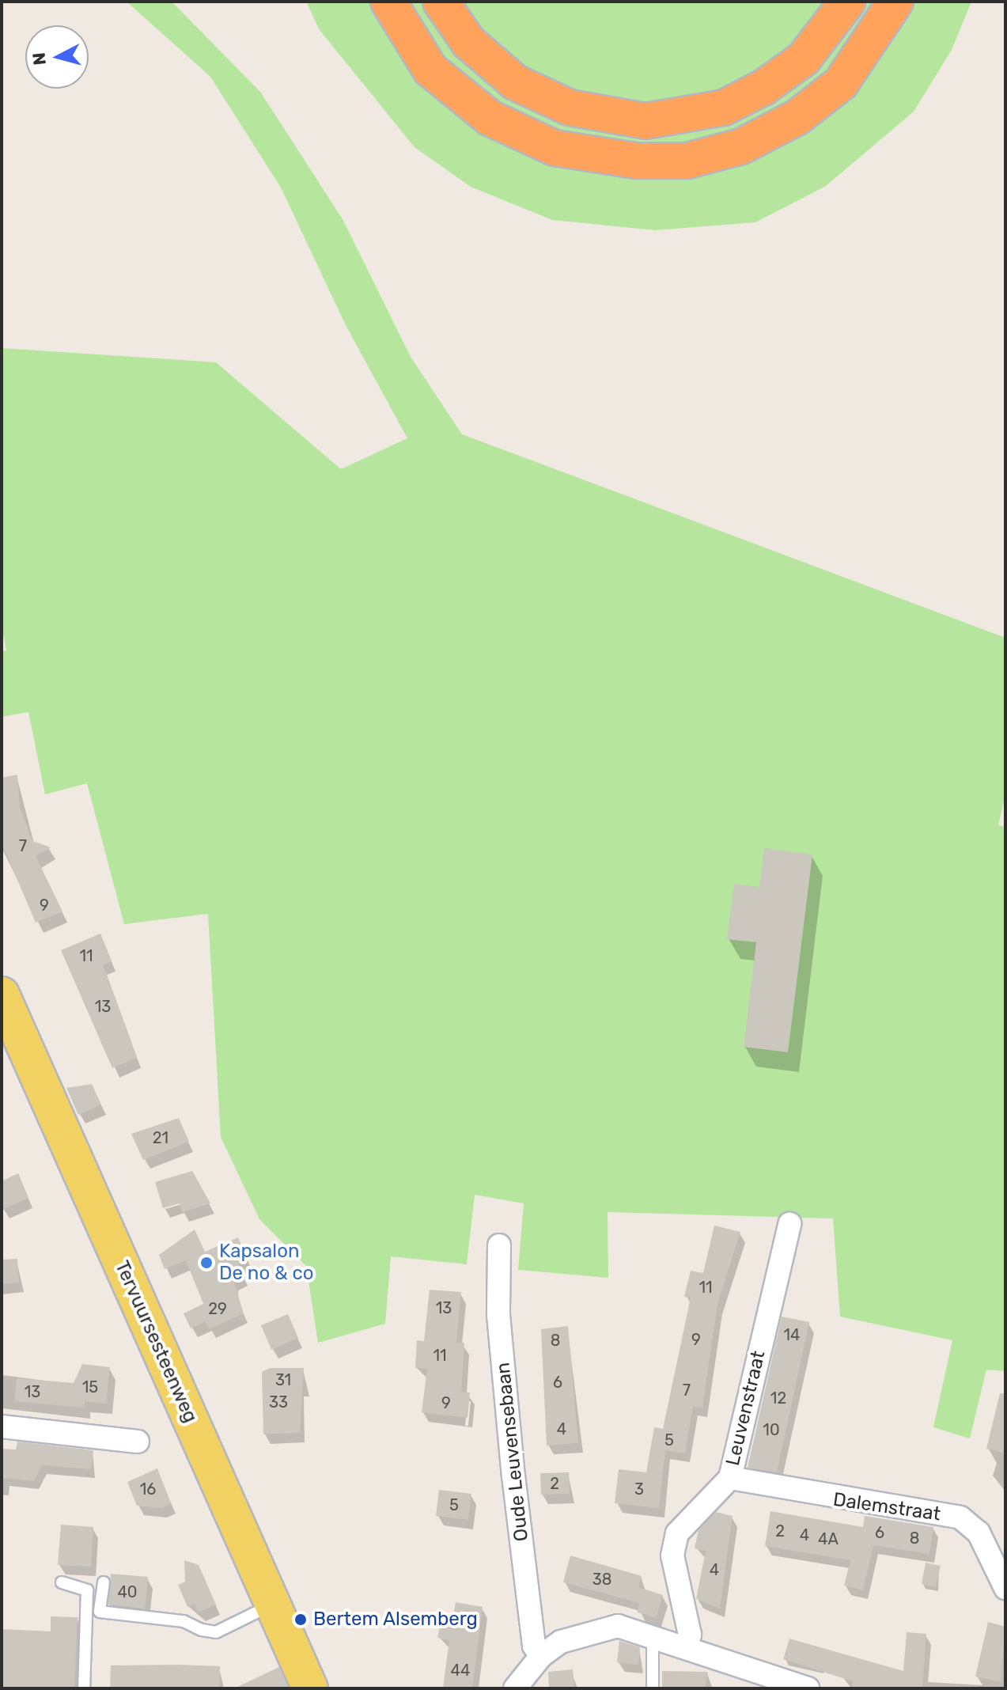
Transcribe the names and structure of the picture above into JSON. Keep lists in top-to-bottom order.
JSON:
{
  "streets": {
    "main road": ["Tervuursesteenweg"],
    "street": ["Leuvenstraat", "Oude Leuvensebaan", "Dalemstraat"]
  },
  "crossings": [
    ["Leuvenstraat", "Dalemstraat"]
  ],
  "places": ["Kapsalon De no & co", "Bertem Alsemberg"],
  "house_numbers": [
    "7",
    "9",
    "11",
    "13",
    "21",
    "11",
    "13",
    "29",
    "14",
    "9",
    "8",
    "11",
    "31",
    "6",
    "15",
    "7",
    "13",
    "12",
    "33",
    "9",
    "4",
    "10",
    "5",
    "2",
    "16",
    "3",
    "5",
    "2",
    "6",
    "4",
    "8",
    "4A",
    "4",
    "38",
    "40",
    "44"
  ],
  "north": "left"
}
